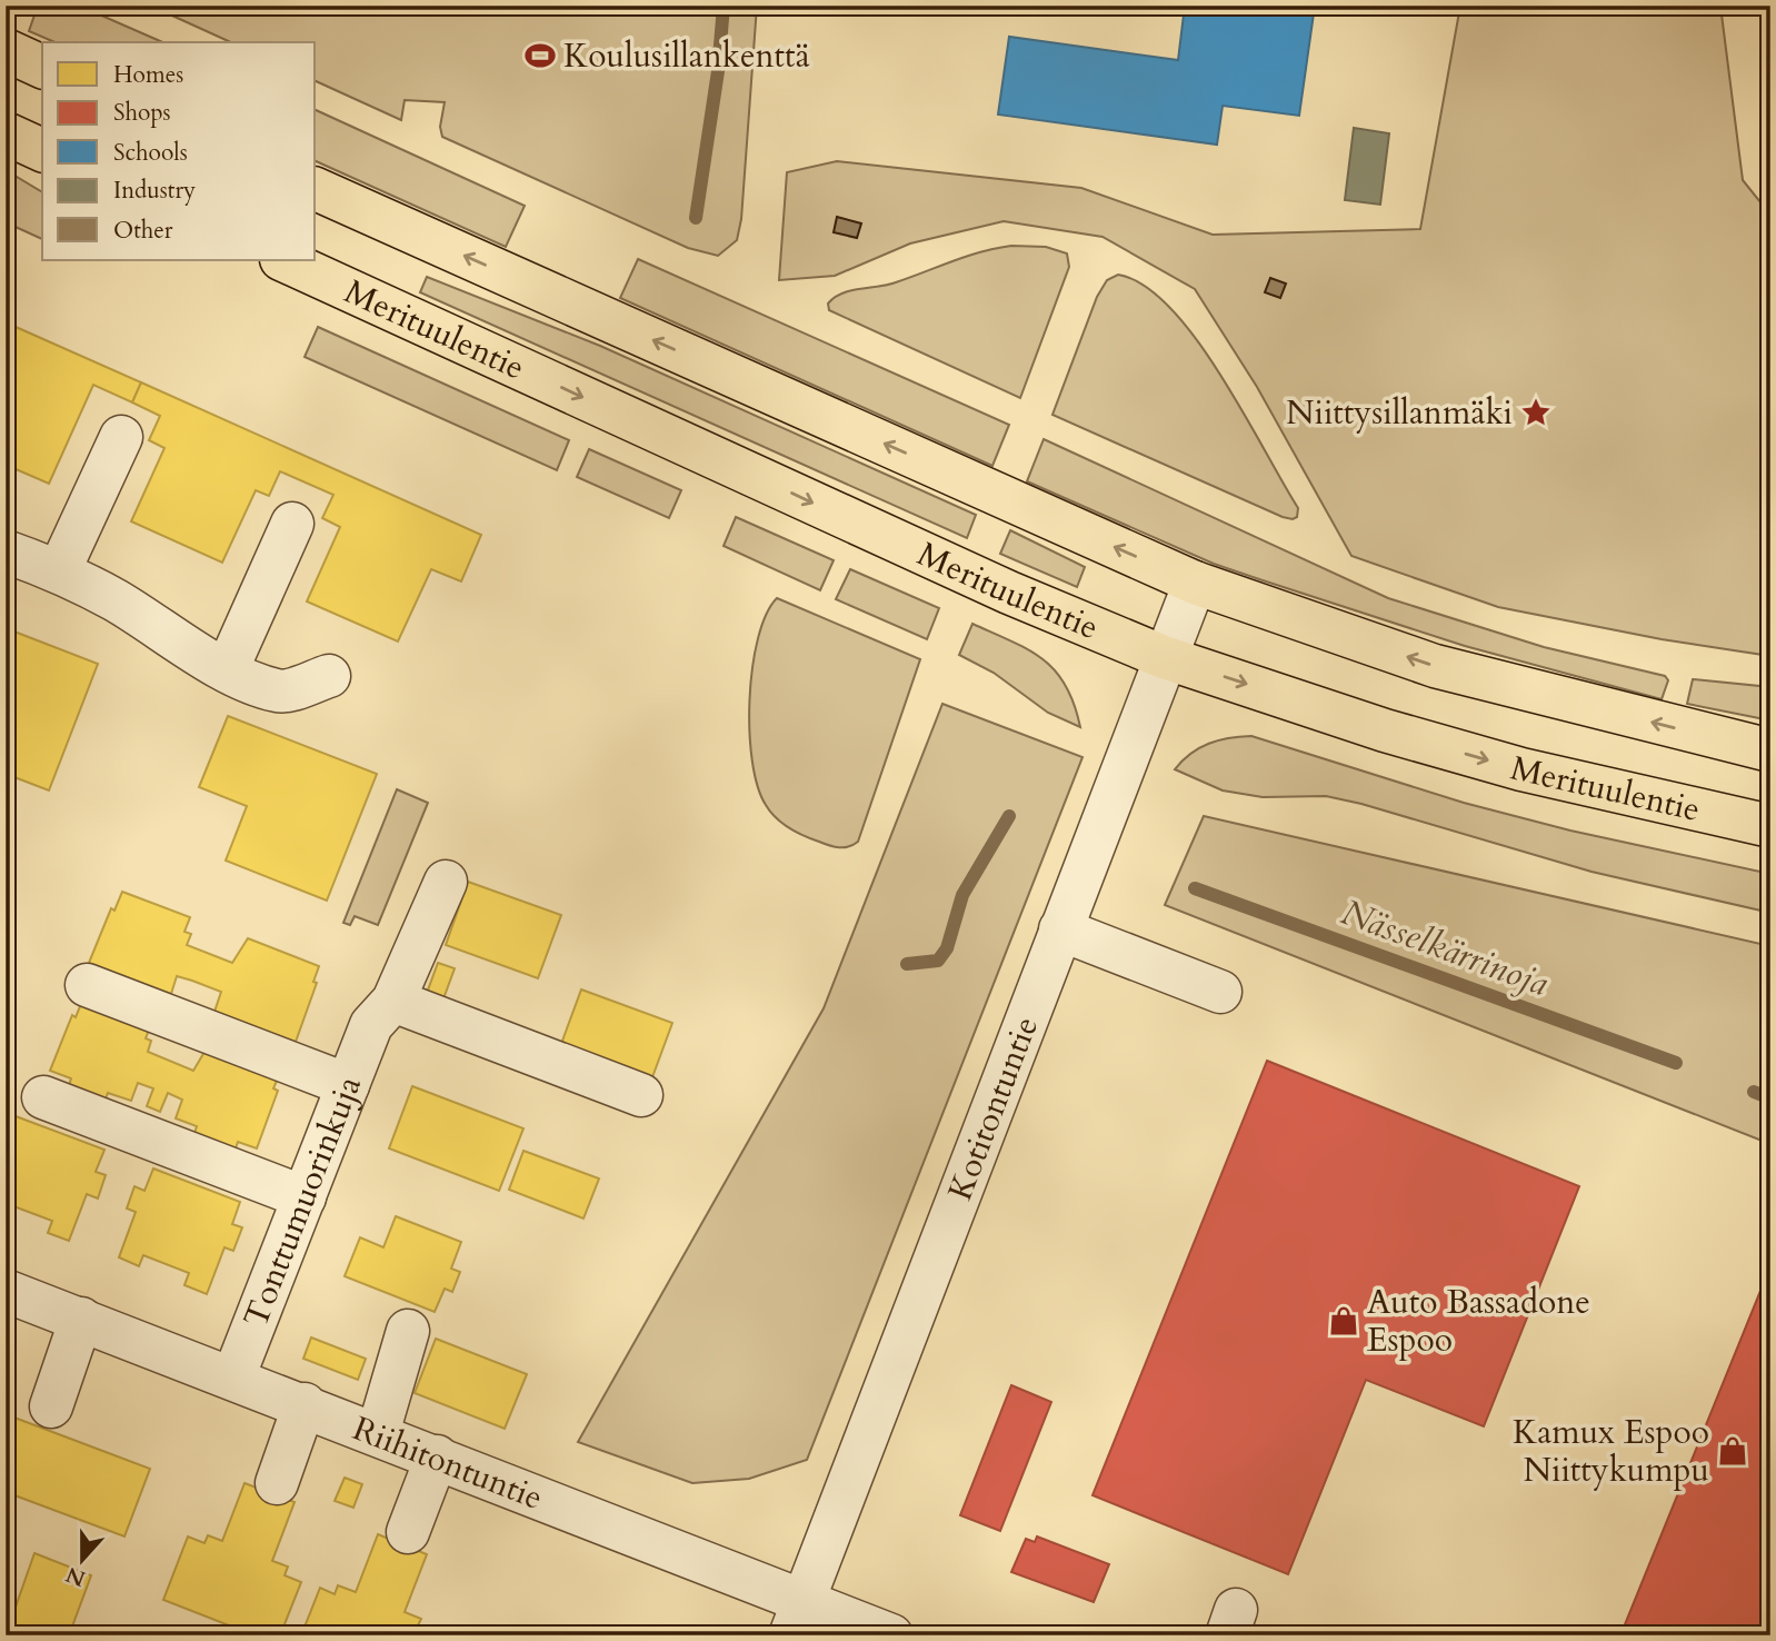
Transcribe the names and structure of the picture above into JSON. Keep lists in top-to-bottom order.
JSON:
{
  "streets": {
    "main road": ["Merituulentie"],
    "street": ["Kotitontuntie", "Tonttumuorinkuja", "Riihitontuntie"]
  },
  "crossings": [
    ["Merituulentie", "Kotitontuntie"],
    ["Kotitontuntie", "Riihitontuntie"],
    ["Tonttumuorinkuja", "Riihitontuntie"]
  ],
  "water": ["Nässelkärrinoja"],
  "places": {
    "sports": ["Koulusillankenttä"],
    "place": ["Niittysillanmäki"],
    "shop": ["Auto Bassadone Espoo", "Kamux Espoo Niittykumpu"]
  },
  "legend": [
    "Homes",
    "Shops",
    "Schools",
    "Industry",
    "Other"
  ],
  "north": "bottom"
}
